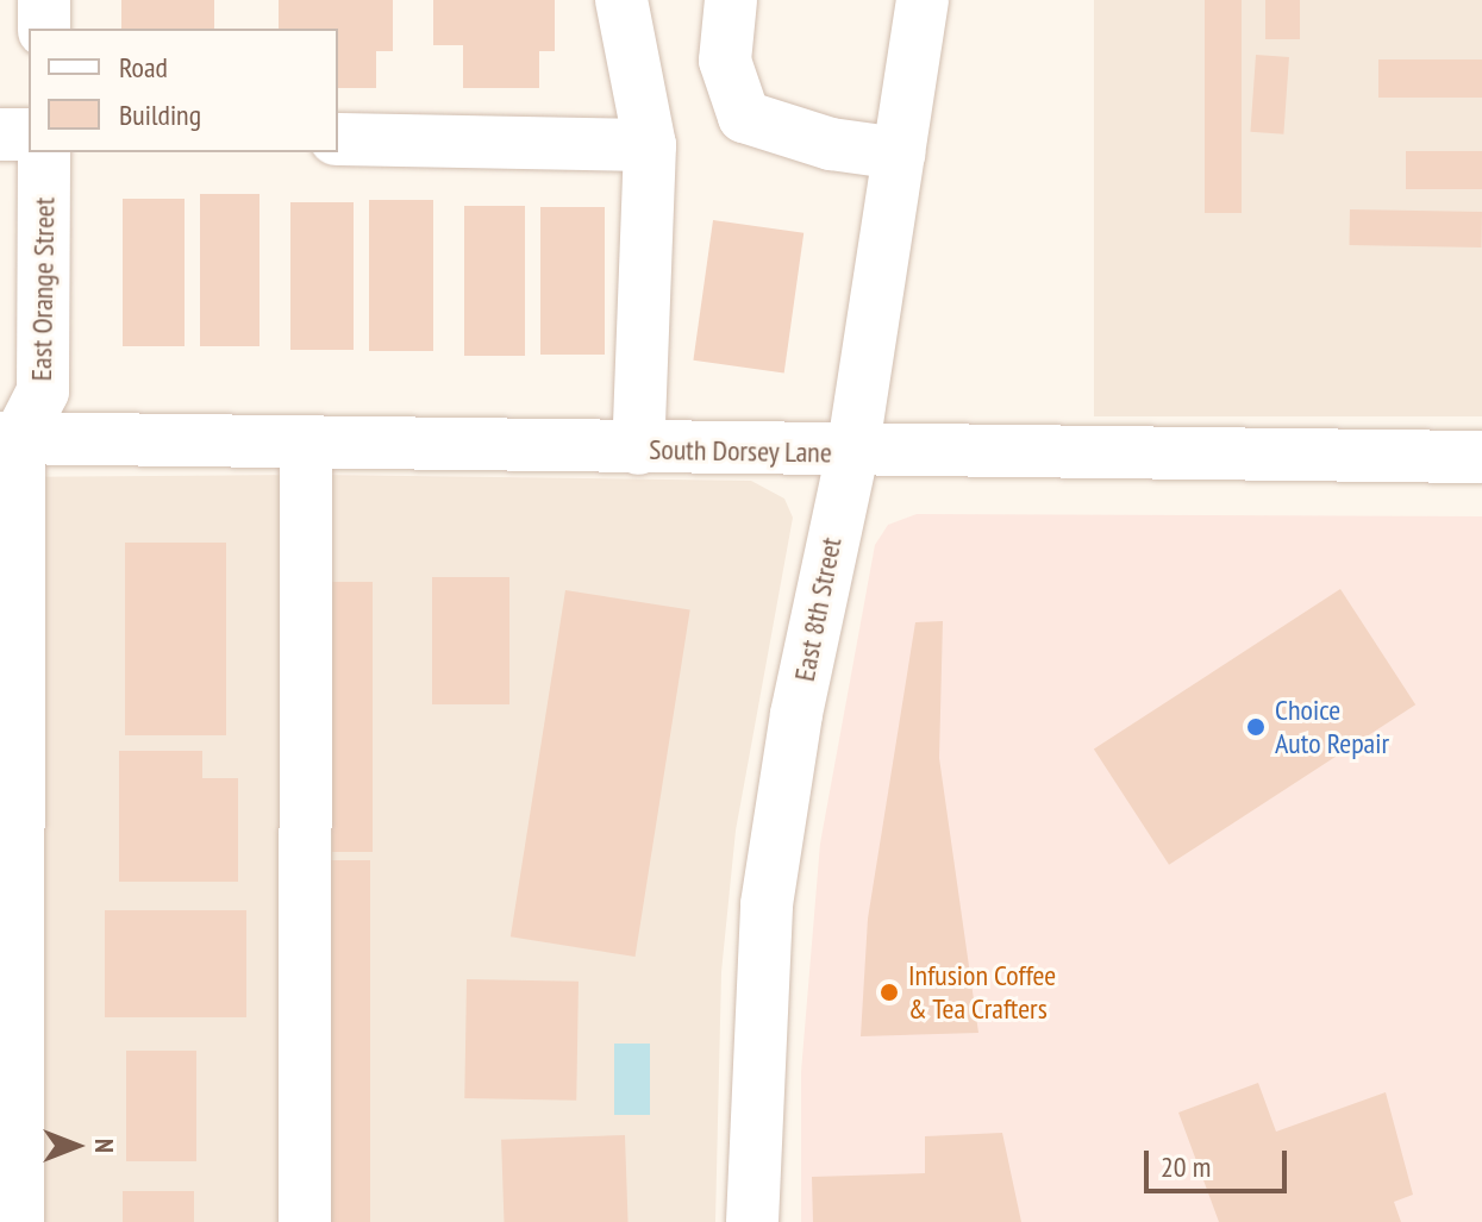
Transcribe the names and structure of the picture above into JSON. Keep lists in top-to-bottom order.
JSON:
{
  "streets": {
    "street": ["East Orange Street", "South Dorsey Lane", "East 8th Street"]
  },
  "crossings": [
    ["East Orange Street", "South Dorsey Lane"],
    ["South Dorsey Lane", "East 8th Street"]
  ],
  "places": ["Choice Auto Repair", "Infusion Coffee & Tea Crafters"],
  "legend": ["Road", "Building"],
  "scale_bar": "20 m",
  "north": "right"
}
